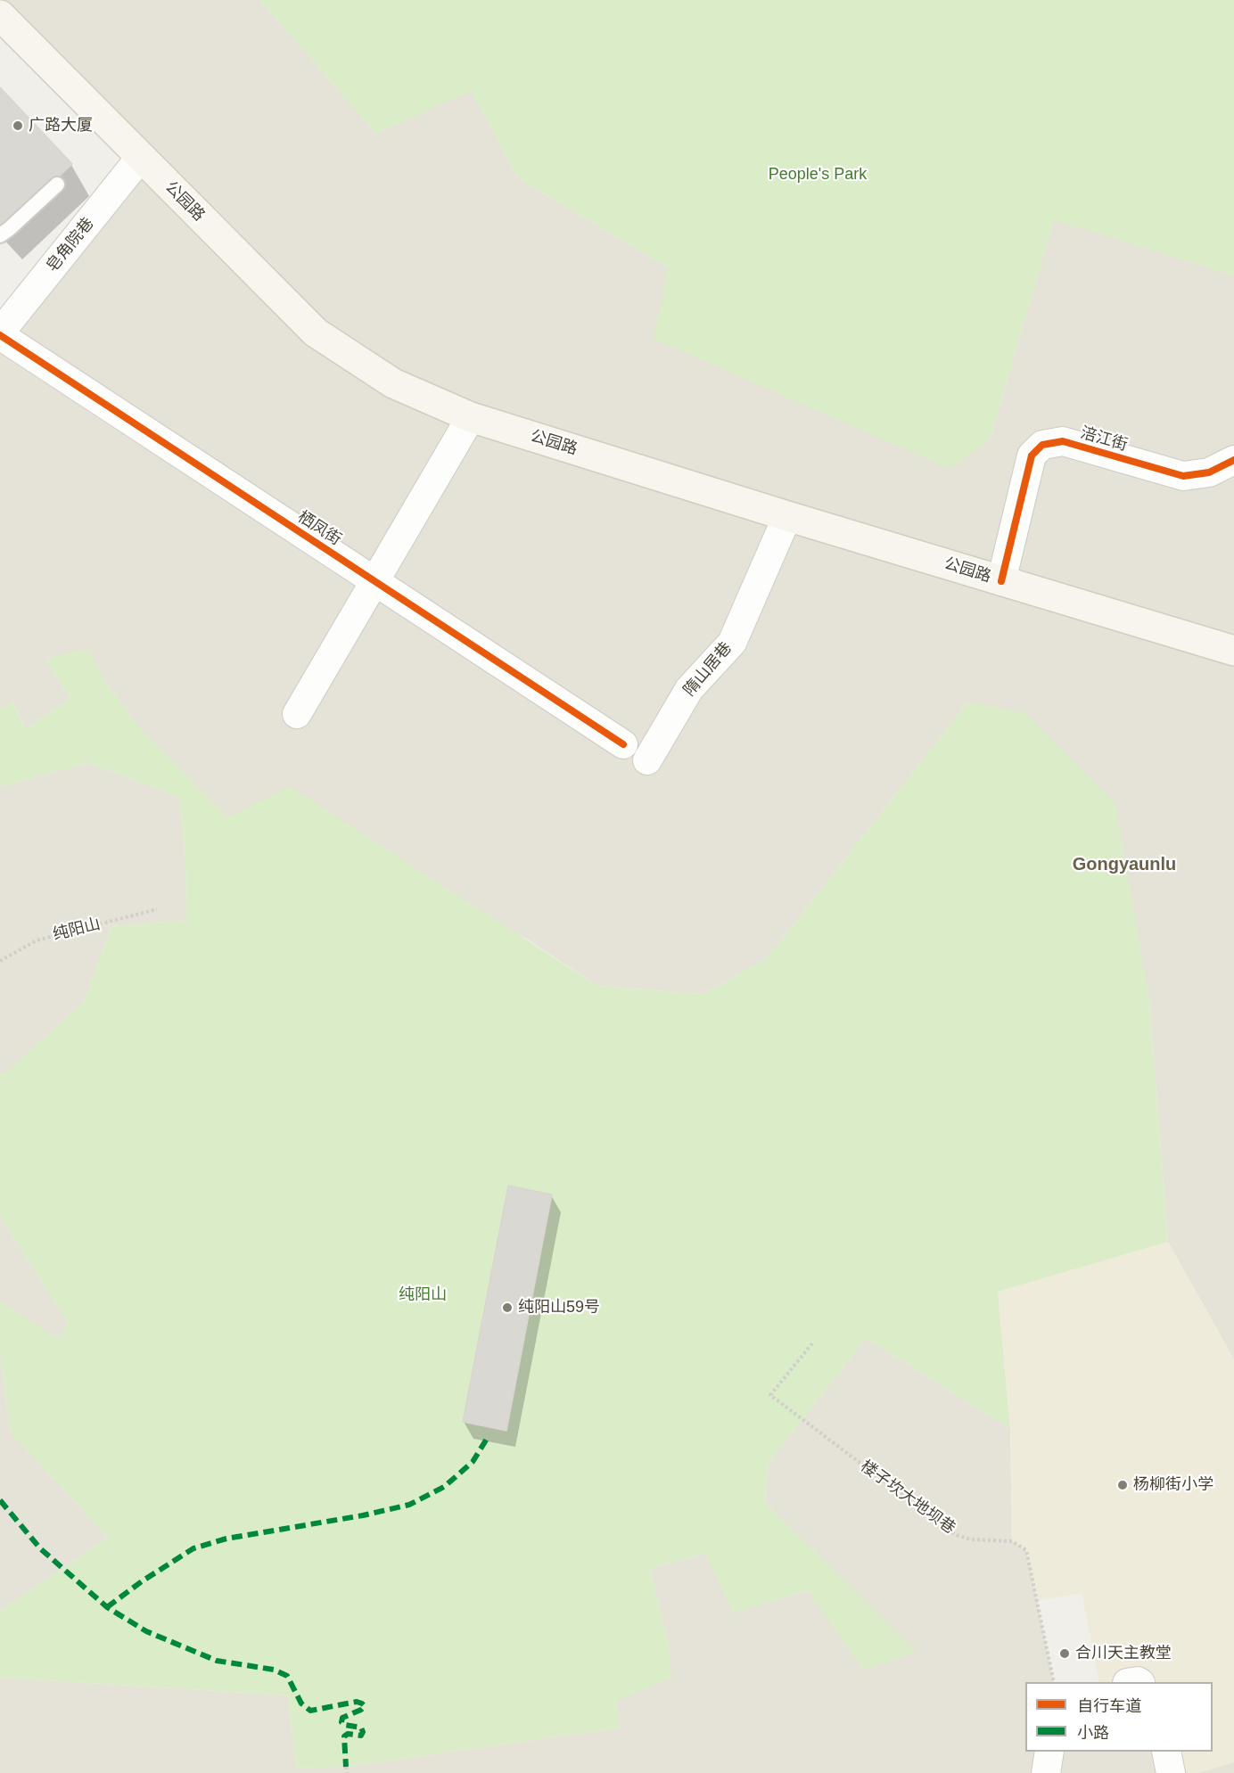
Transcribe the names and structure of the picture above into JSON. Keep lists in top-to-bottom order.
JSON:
{
  "streets": {
    "main road": ["公园路"],
    "street": [
      "皂角院巷",
      "涪江街",
      "栖凤街",
      "隋山居巷"
    ],
    "path": ["纯阳山", "楼子坎大地坝巷"]
  },
  "crossings": [
    ["公园路", "皂角院巷"],
    ["公园路", "涪江街"],
    ["公园路", "隋山居巷"],
    ["皂角院巷", "栖凤街"]
  ],
  "districts": ["Gongyaunlu"],
  "parks": ["People's Park", "纯阳山"],
  "places": [
    "广路大厦",
    "纯阳山59号",
    "杨柳街小学",
    "合川天主教堂"
  ],
  "legend": ["自行车道", "小路"]
}
